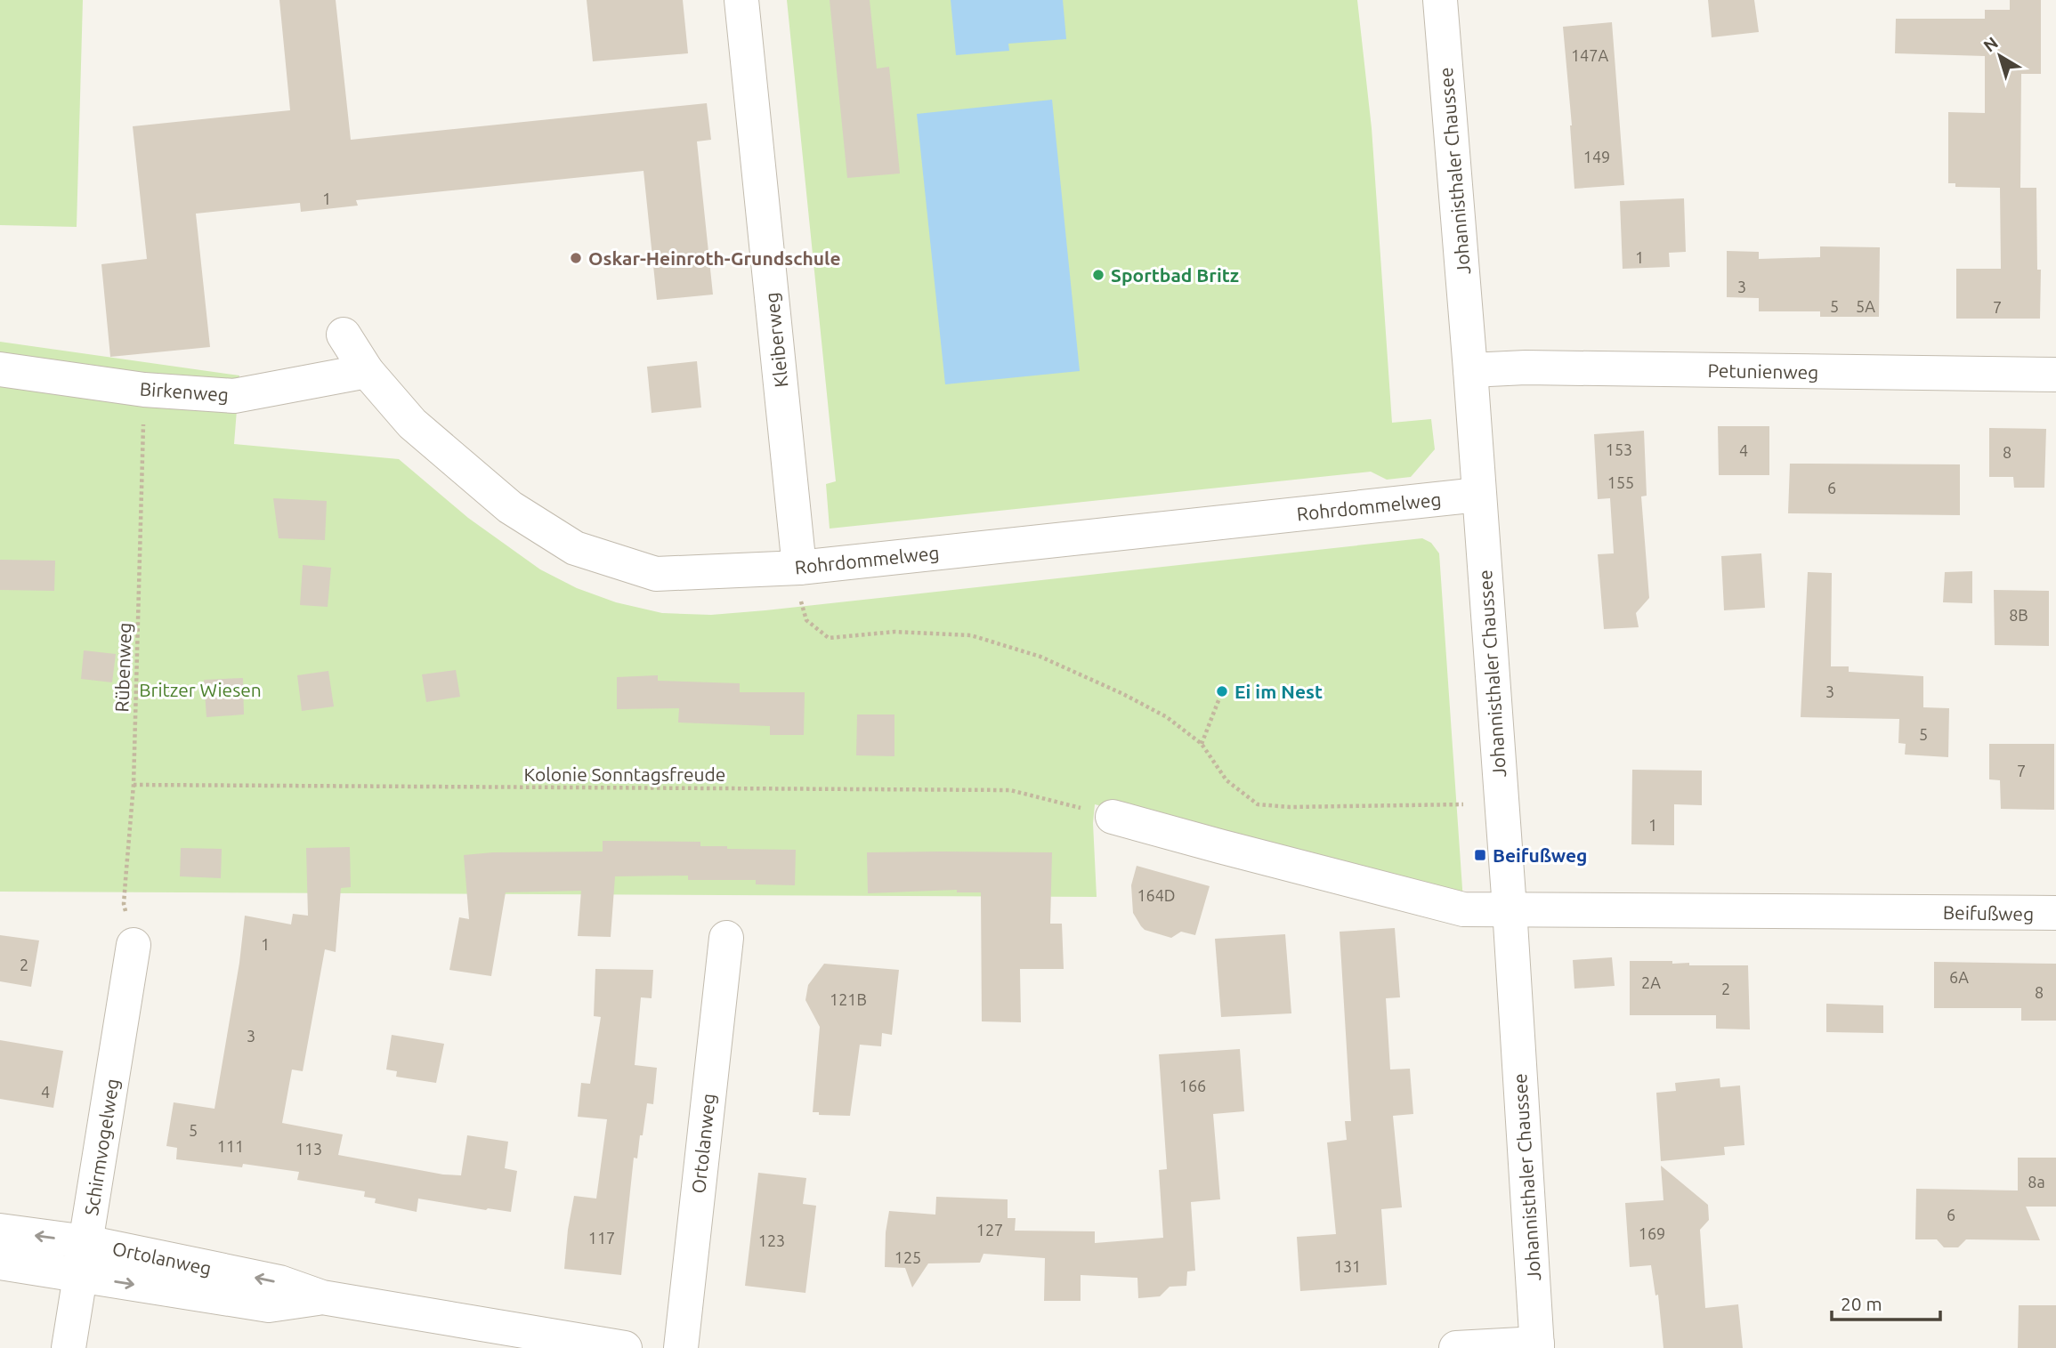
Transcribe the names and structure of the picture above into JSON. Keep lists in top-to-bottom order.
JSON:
{
  "streets": {
    "street": [
      "Johannisthaler Chaussee",
      "Kleiberweg",
      "Petunienweg",
      "Birkenweg",
      "Rohrdommelweg",
      "Beifußweg",
      "Ortolanweg",
      "Schirmvogelweg"
    ],
    "path": ["Rübenweg", "Kolonie Sonntagsfreude"]
  },
  "crossings": [
    ["Johannisthaler Chaussee", "Petunienweg"],
    ["Johannisthaler Chaussee", "Rohrdommelweg"],
    ["Johannisthaler Chaussee", "Beifußweg"],
    ["Kleiberweg", "Rohrdommelweg"],
    ["Birkenweg", "Rohrdommelweg"],
    ["Birkenweg", "Rübenweg"],
    ["Rübenweg", "Kolonie Sonntagsfreude"],
    ["Rübenweg", "Schirmvogelweg"],
    ["Kolonie Sonntagsfreude", "Beifußweg"],
    ["Ortolanweg", "Schirmvogelweg"]
  ],
  "parks": ["Britzer Wiesen"],
  "places": {
    "other": ["Oskar-Heinroth-Grundschule", "Sportbad Britz", "Ei im Nest"],
    "transit": ["Beifußweg"]
  },
  "house_numbers": [
    "147A",
    "149",
    "1",
    "1",
    "3",
    "5",
    "5A",
    "7",
    "153",
    "4",
    "8",
    "155",
    "6",
    "8B",
    "3",
    "5",
    "7",
    "1",
    "164D",
    "1",
    "2",
    "6A",
    "2A",
    "2",
    "8",
    "121B",
    "3",
    "166",
    "4",
    "5",
    "111",
    "113",
    "8a",
    "6",
    "127",
    "169",
    "117",
    "123",
    "125",
    "131"
  ],
  "scale_bar": "20 m",
  "north": "top left"
}
